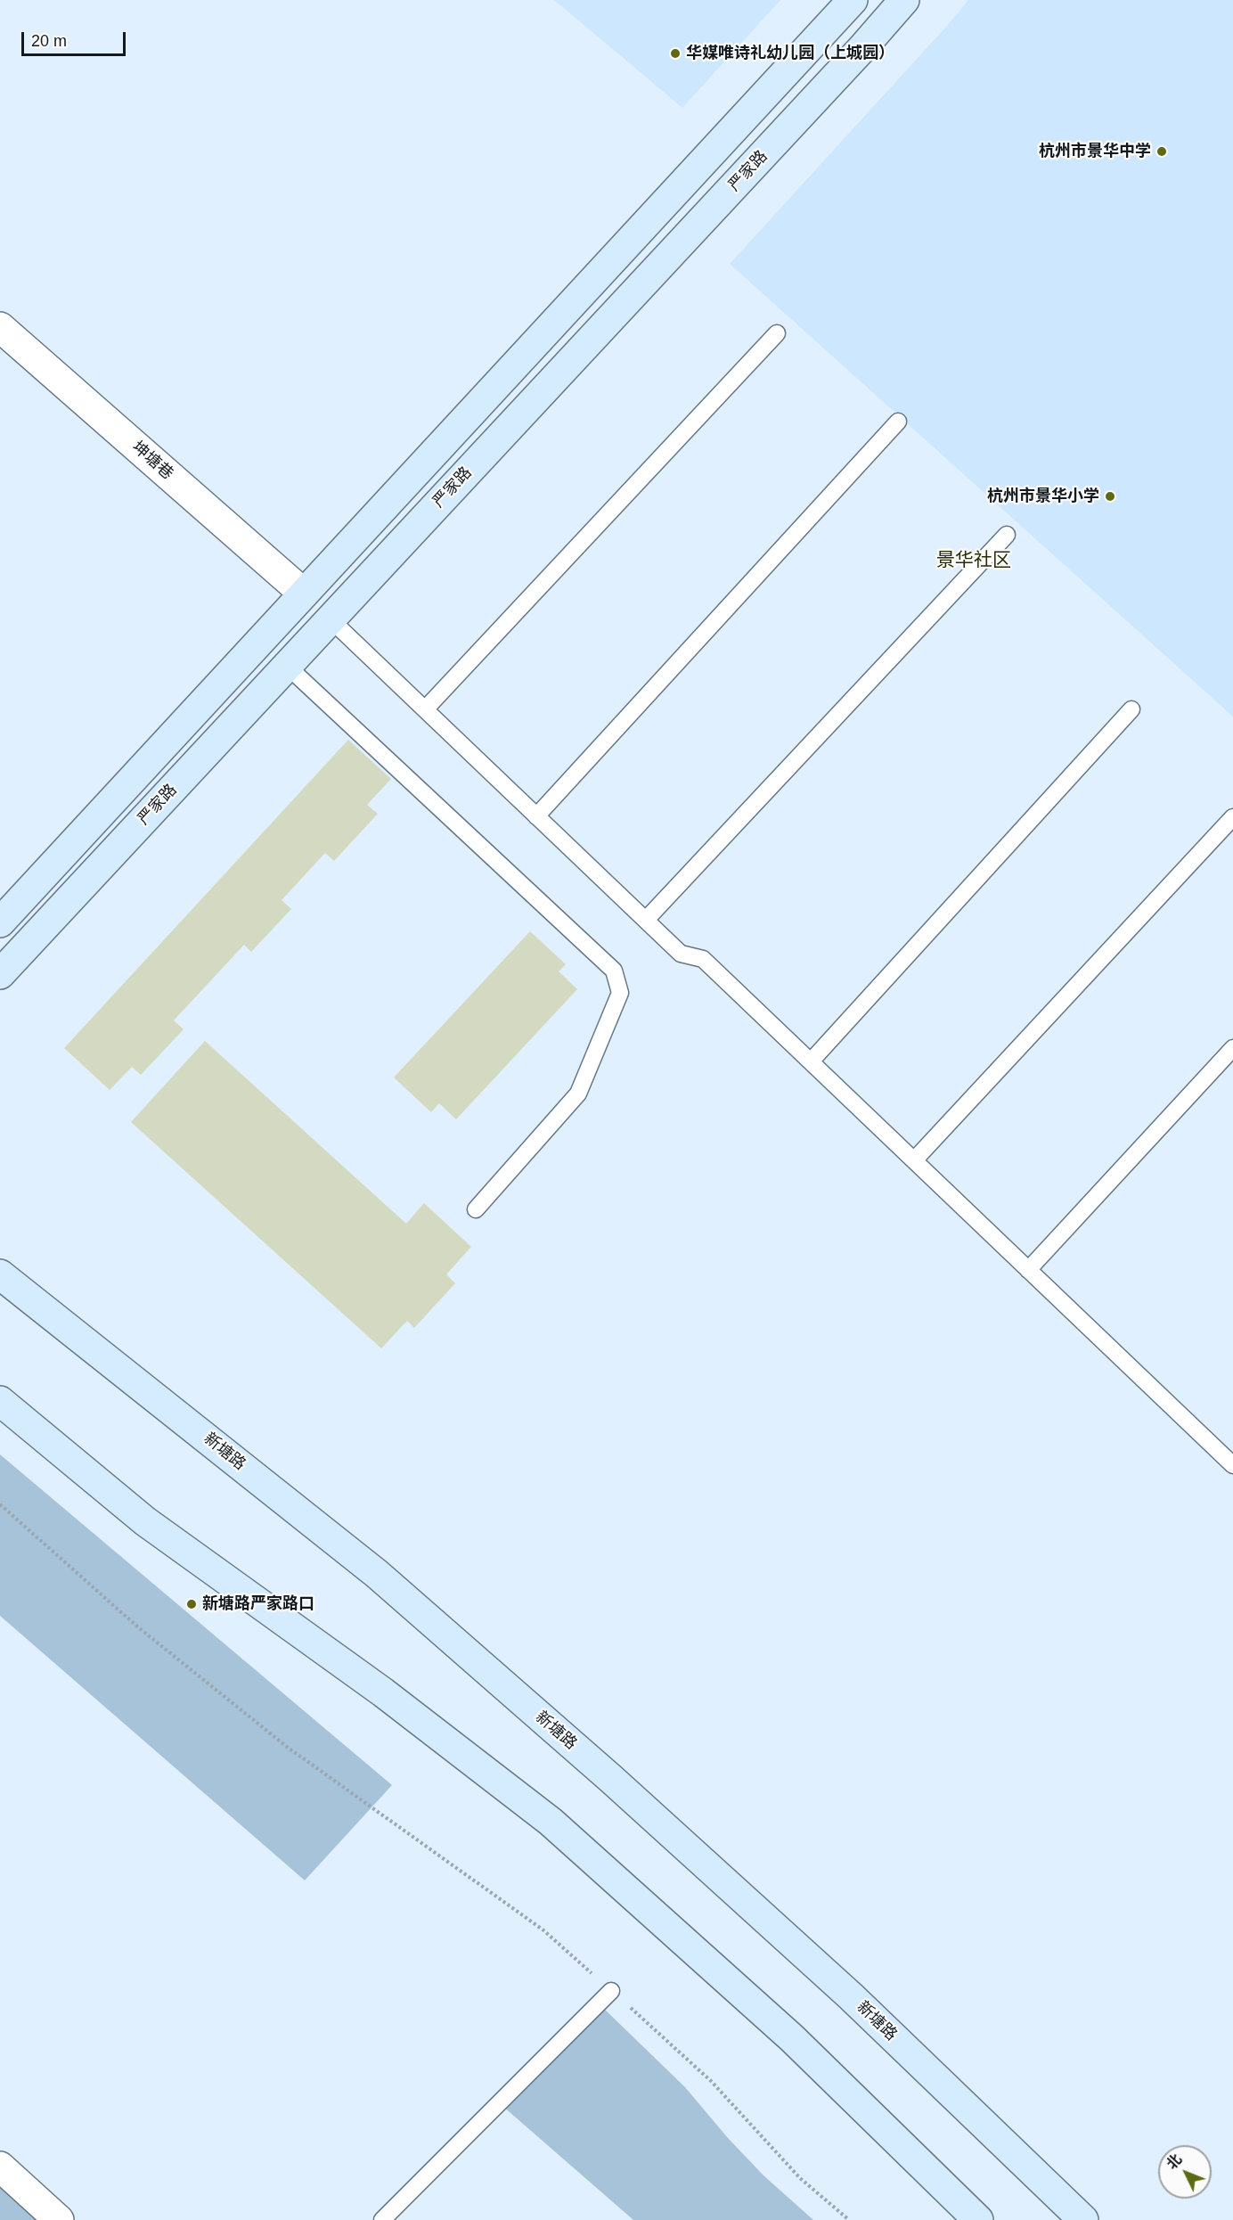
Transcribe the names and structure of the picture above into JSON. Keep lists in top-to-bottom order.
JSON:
{
  "streets": {
    "main road": ["严家路", "新塘路"],
    "street": ["坤塘巷"]
  },
  "districts": ["景华社区"],
  "places": [
    "华媒唯诗礼幼儿园（上城园）",
    "杭州市景华中学",
    "杭州市景华小学",
    "新塘路严家路口"
  ],
  "scale_bar": "20 m",
  "north": "top left"
}
